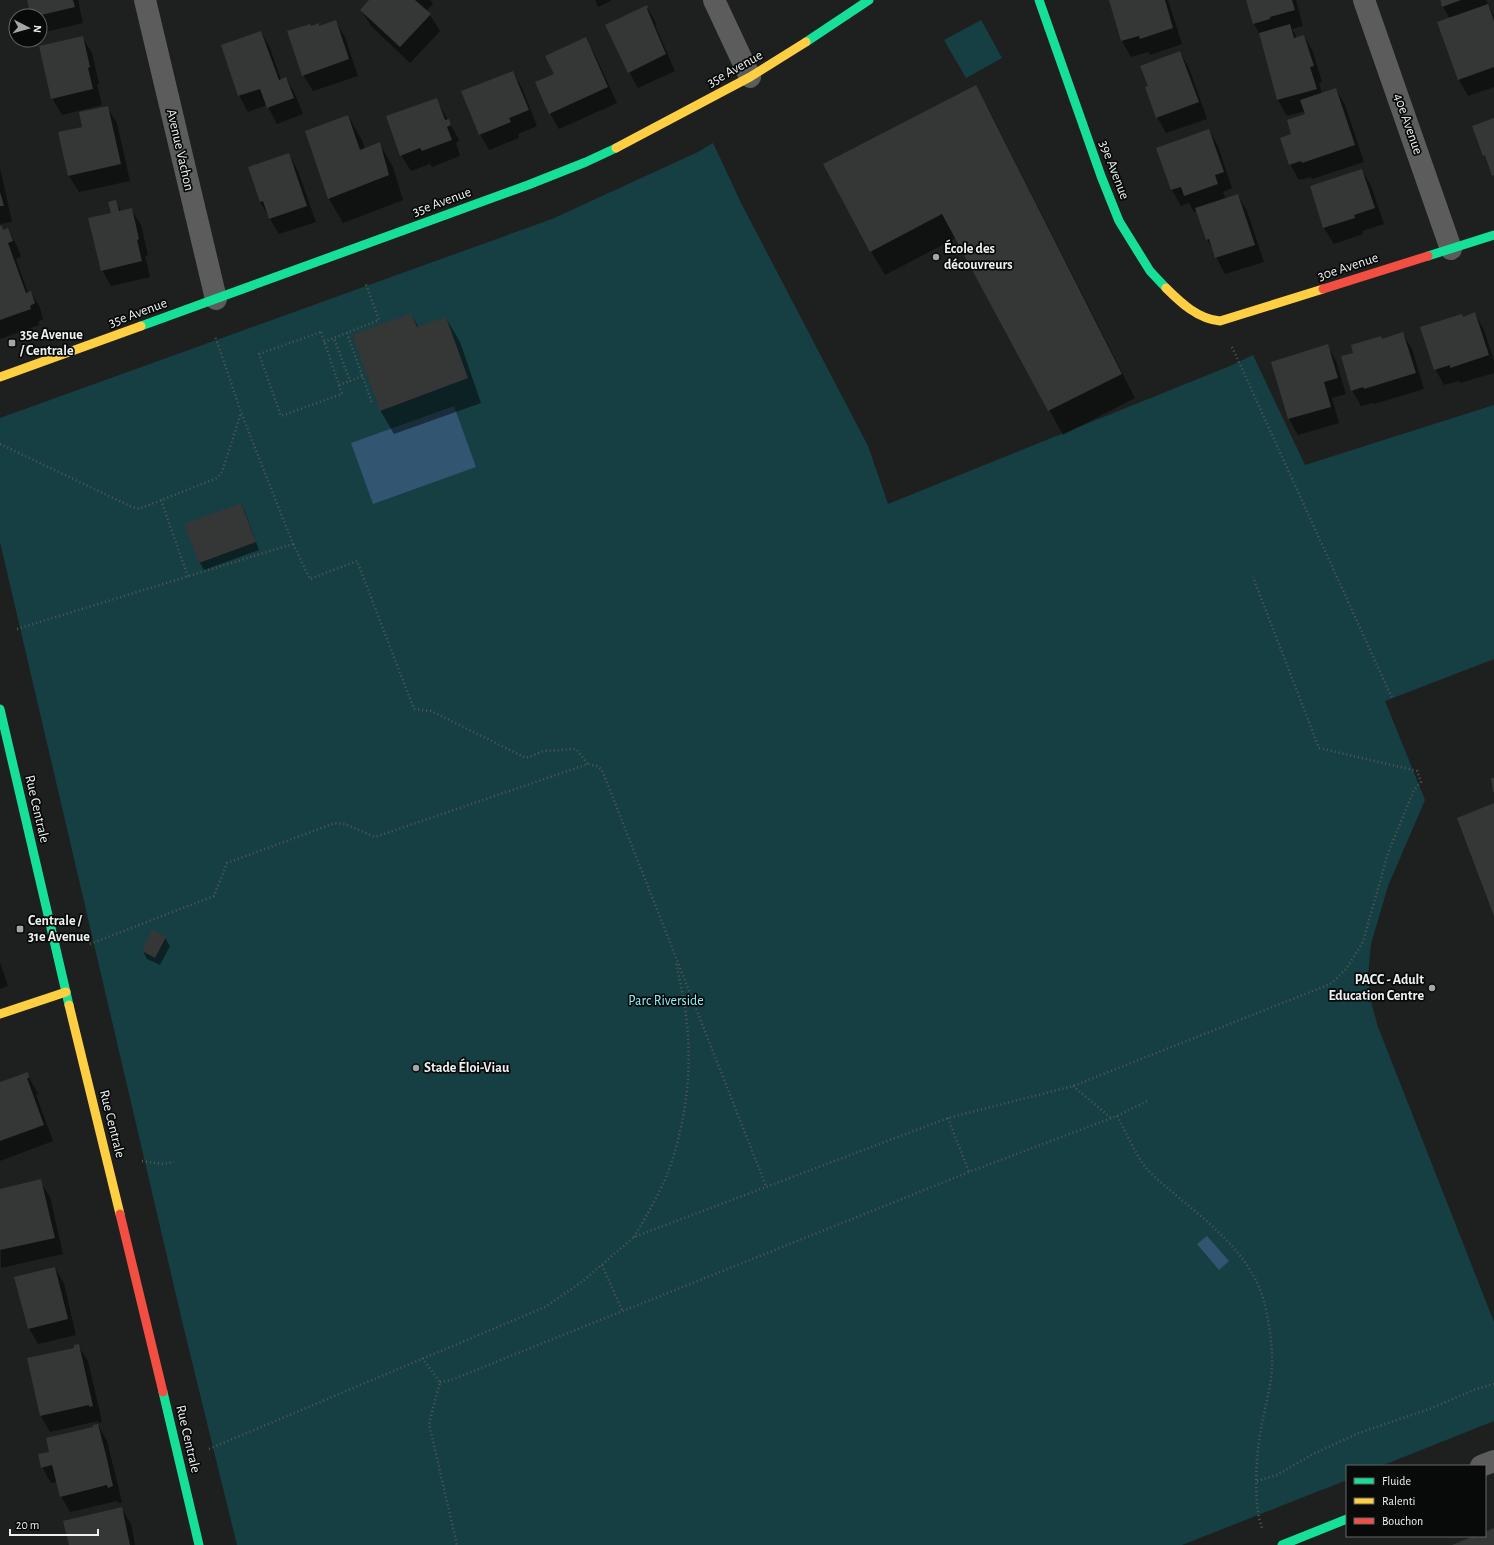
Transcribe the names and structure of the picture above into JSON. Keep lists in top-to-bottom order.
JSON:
{
  "streets": {
    "street": [
      "35e Avenue",
      "40e Avenue",
      "Avenue Vachon",
      "39e Avenue",
      "30e Avenue",
      "Rue Centrale"
    ]
  },
  "crossings": [
    ["35e Avenue", "Avenue Vachon"],
    ["40e Avenue", "30e Avenue"],
    ["39e Avenue", "30e Avenue"]
  ],
  "parks": ["Parc Riverside"],
  "places": {
    "other": ["École des découvreurs", "PACC - Adult Education Centre", "Stade Éloi-Viau"],
    "transit": ["35e Avenue / Centrale", "Centrale / 31e Avenue"]
  },
  "legend": ["Fluide", "Ralenti", "Bouchon"],
  "scale_bar": "20 m",
  "north": "right"
}
